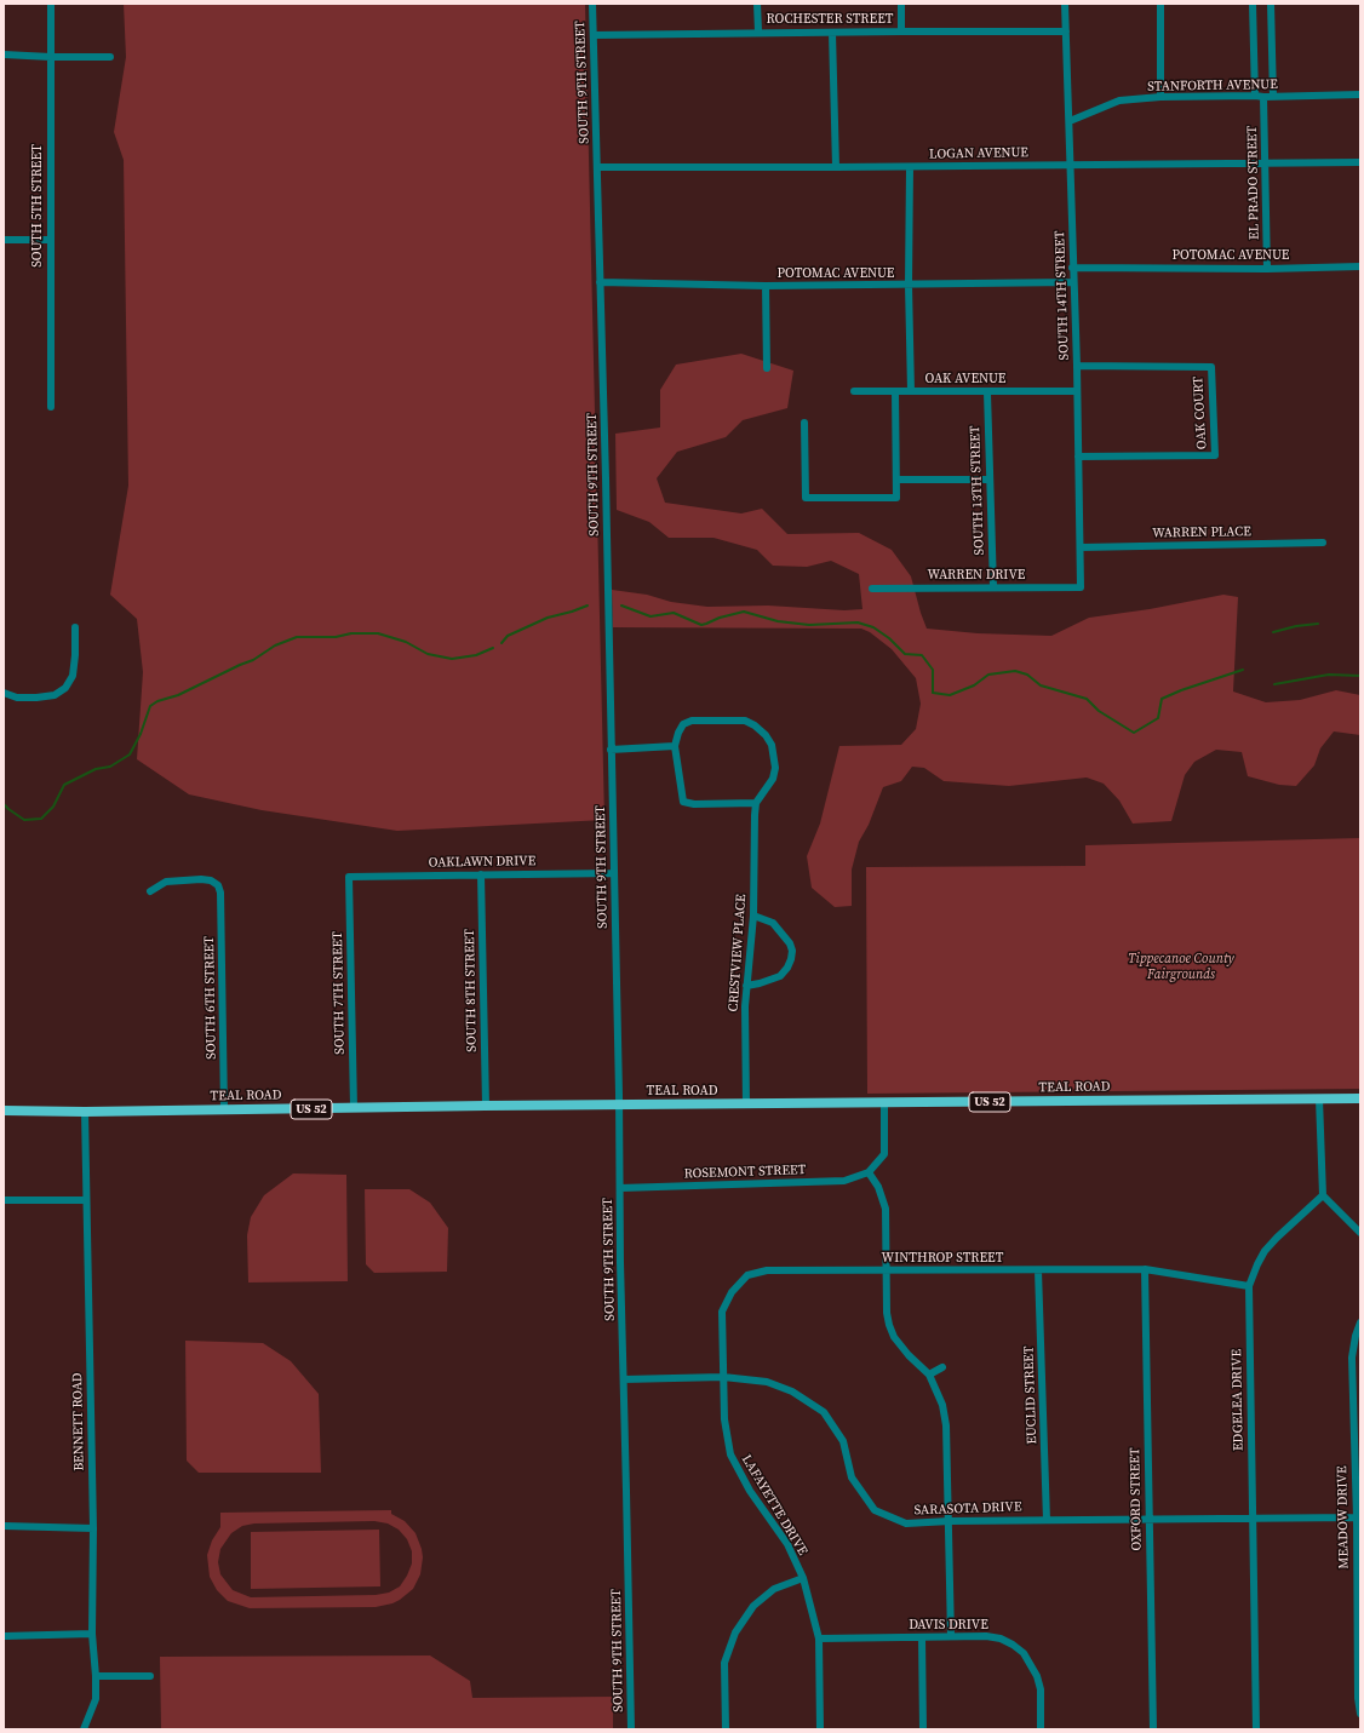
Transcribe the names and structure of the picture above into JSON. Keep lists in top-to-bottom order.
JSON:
{
  "streets": {
    "main road": ["TEAL ROAD", "US 52"],
    "street": [
      "ROCHESTER STREET",
      "SOUTH 9TH STREET",
      "STANFORTH AVENUE",
      "LOGAN AVENUE",
      "EL PRADO STREET",
      "SOUTH 5TH STREET",
      "POTOMAC AVENUE",
      "SOUTH 14TH STREET",
      "OAK AVENUE",
      "OAK COURT",
      "SOUTH 13TH STREET",
      "WARREN PLACE",
      "WARREN DRIVE",
      "OAKLAWN DRIVE",
      "CRESTVIEW PLACE",
      "SOUTH 8TH STREET",
      "SOUTH 7TH STREET",
      "SOUTH 6TH STREET",
      "ROSEMONT STREET",
      "WINTHROP STREET",
      "EUCLID STREET",
      "EDGELEA DRIVE",
      "BENNETT ROAD",
      "OXFORD STREET",
      "LAFAYETTE DRIVE",
      "SARASOTA DRIVE",
      "MEADOW DRIVE",
      "DAVIS DRIVE"
    ]
  },
  "crossings": [
    ["ROCHESTER STREET", "SOUTH 9TH STREET"],
    ["ROCHESTER STREET", "SOUTH 14TH STREET"],
    ["SOUTH 9TH STREET", "LOGAN AVENUE"],
    ["SOUTH 9TH STREET", "POTOMAC AVENUE"],
    ["SOUTH 9TH STREET", "OAKLAWN DRIVE"],
    ["SOUTH 9TH STREET", "TEAL ROAD"],
    ["SOUTH 9TH STREET", "ROSEMONT STREET"],
    ["SOUTH 9TH STREET", "SARASOTA DRIVE"],
    ["STANFORTH AVENUE", "EL PRADO STREET"],
    ["STANFORTH AVENUE", "SOUTH 14TH STREET"],
    ["LOGAN AVENUE", "EL PRADO STREET"],
    ["LOGAN AVENUE", "SOUTH 14TH STREET"],
    ["EL PRADO STREET", "POTOMAC AVENUE"],
    ["POTOMAC AVENUE", "SOUTH 14TH STREET"],
    ["SOUTH 14TH STREET", "OAK AVENUE"],
    ["SOUTH 14TH STREET", "OAK COURT"],
    ["SOUTH 14TH STREET", "WARREN PLACE"],
    ["SOUTH 14TH STREET", "WARREN DRIVE"],
    ["OAK AVENUE", "SOUTH 13TH STREET"],
    ["SOUTH 13TH STREET", "WARREN DRIVE"],
    ["OAKLAWN DRIVE", "SOUTH 8TH STREET"],
    ["OAKLAWN DRIVE", "SOUTH 7TH STREET"],
    ["CRESTVIEW PLACE", "TEAL ROAD"],
    ["SOUTH 8TH STREET", "TEAL ROAD"],
    ["SOUTH 7TH STREET", "TEAL ROAD"],
    ["SOUTH 6TH STREET", "TEAL ROAD"],
    ["TEAL ROAD", "BENNETT ROAD"],
    ["WINTHROP STREET", "EUCLID STREET"],
    ["WINTHROP STREET", "EDGELEA DRIVE"],
    ["WINTHROP STREET", "OXFORD STREET"],
    ["WINTHROP STREET", "LAFAYETTE DRIVE"],
    ["WINTHROP STREET", "SARASOTA DRIVE"],
    ["EUCLID STREET", "SARASOTA DRIVE"],
    ["EDGELEA DRIVE", "SARASOTA DRIVE"],
    ["OXFORD STREET", "SARASOTA DRIVE"],
    ["LAFAYETTE DRIVE", "SARASOTA DRIVE"],
    ["LAFAYETTE DRIVE", "DAVIS DRIVE"],
    ["SARASOTA DRIVE", "MEADOW DRIVE"]
  ],
  "parks": ["Tippecanoe County Fairgrounds"]
}
